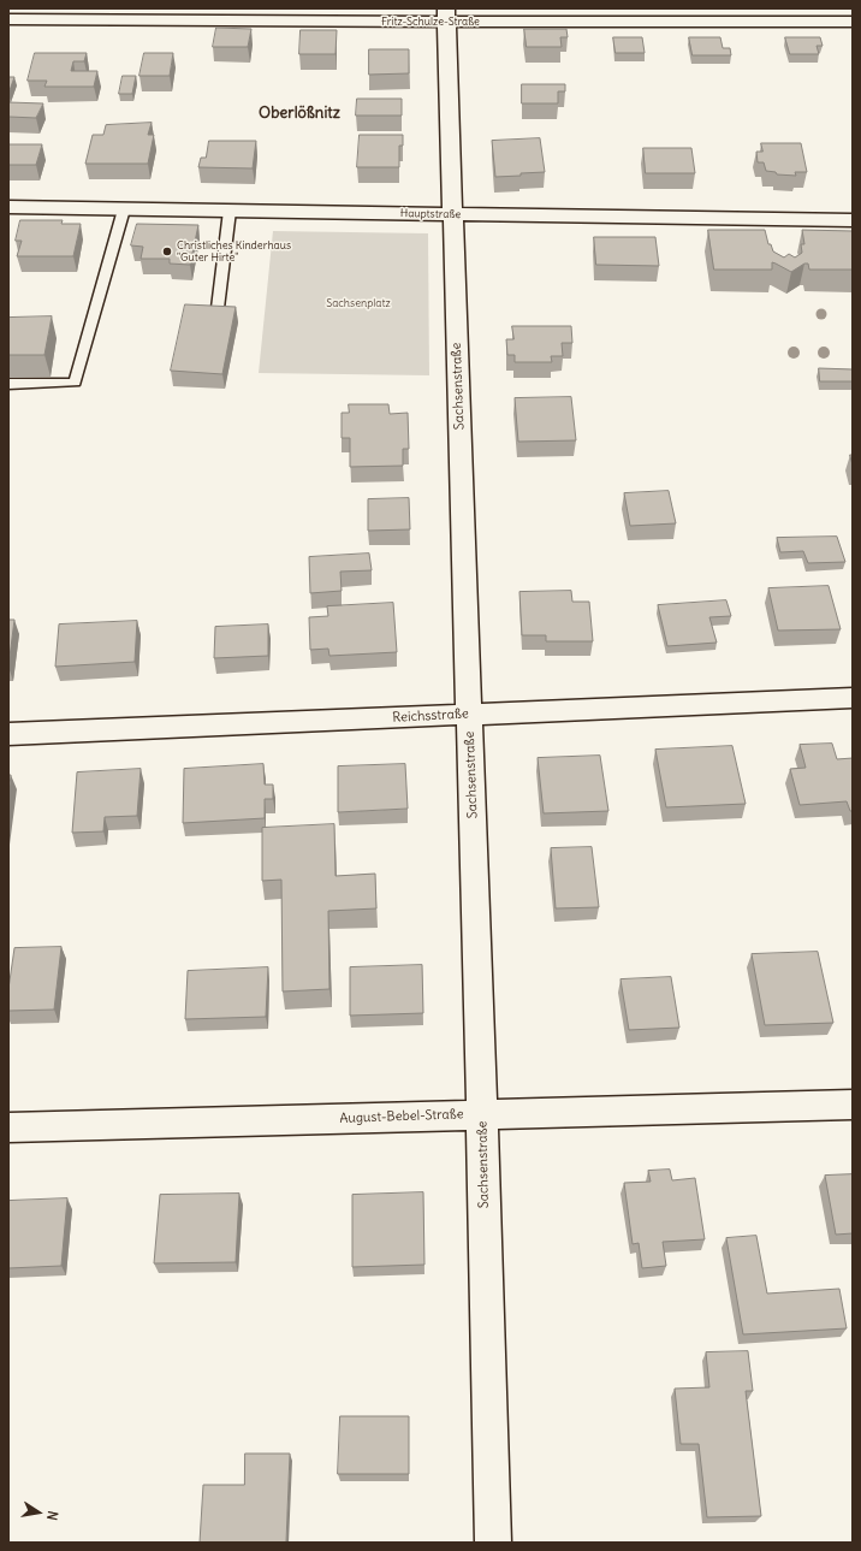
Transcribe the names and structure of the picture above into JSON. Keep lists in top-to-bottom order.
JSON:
{
  "streets": {
    "street": [
      "Fritz-Schulze-Straße",
      "Hauptstraße",
      "Sachsenstraße",
      "Reichsstraße",
      "August-Bebel-Straße"
    ]
  },
  "crossings": [
    ["Fritz-Schulze-Straße", "Sachsenstraße"],
    ["Hauptstraße", "Sachsenstraße"],
    ["Sachsenstraße", "Reichsstraße"],
    ["Sachsenstraße", "August-Bebel-Straße"]
  ],
  "districts": ["Oberlößnitz"],
  "parks": ["Sachsenplatz"],
  "places": ["Christliches Kinderhaus \"Guter Hirte\""],
  "north": "right"
}
